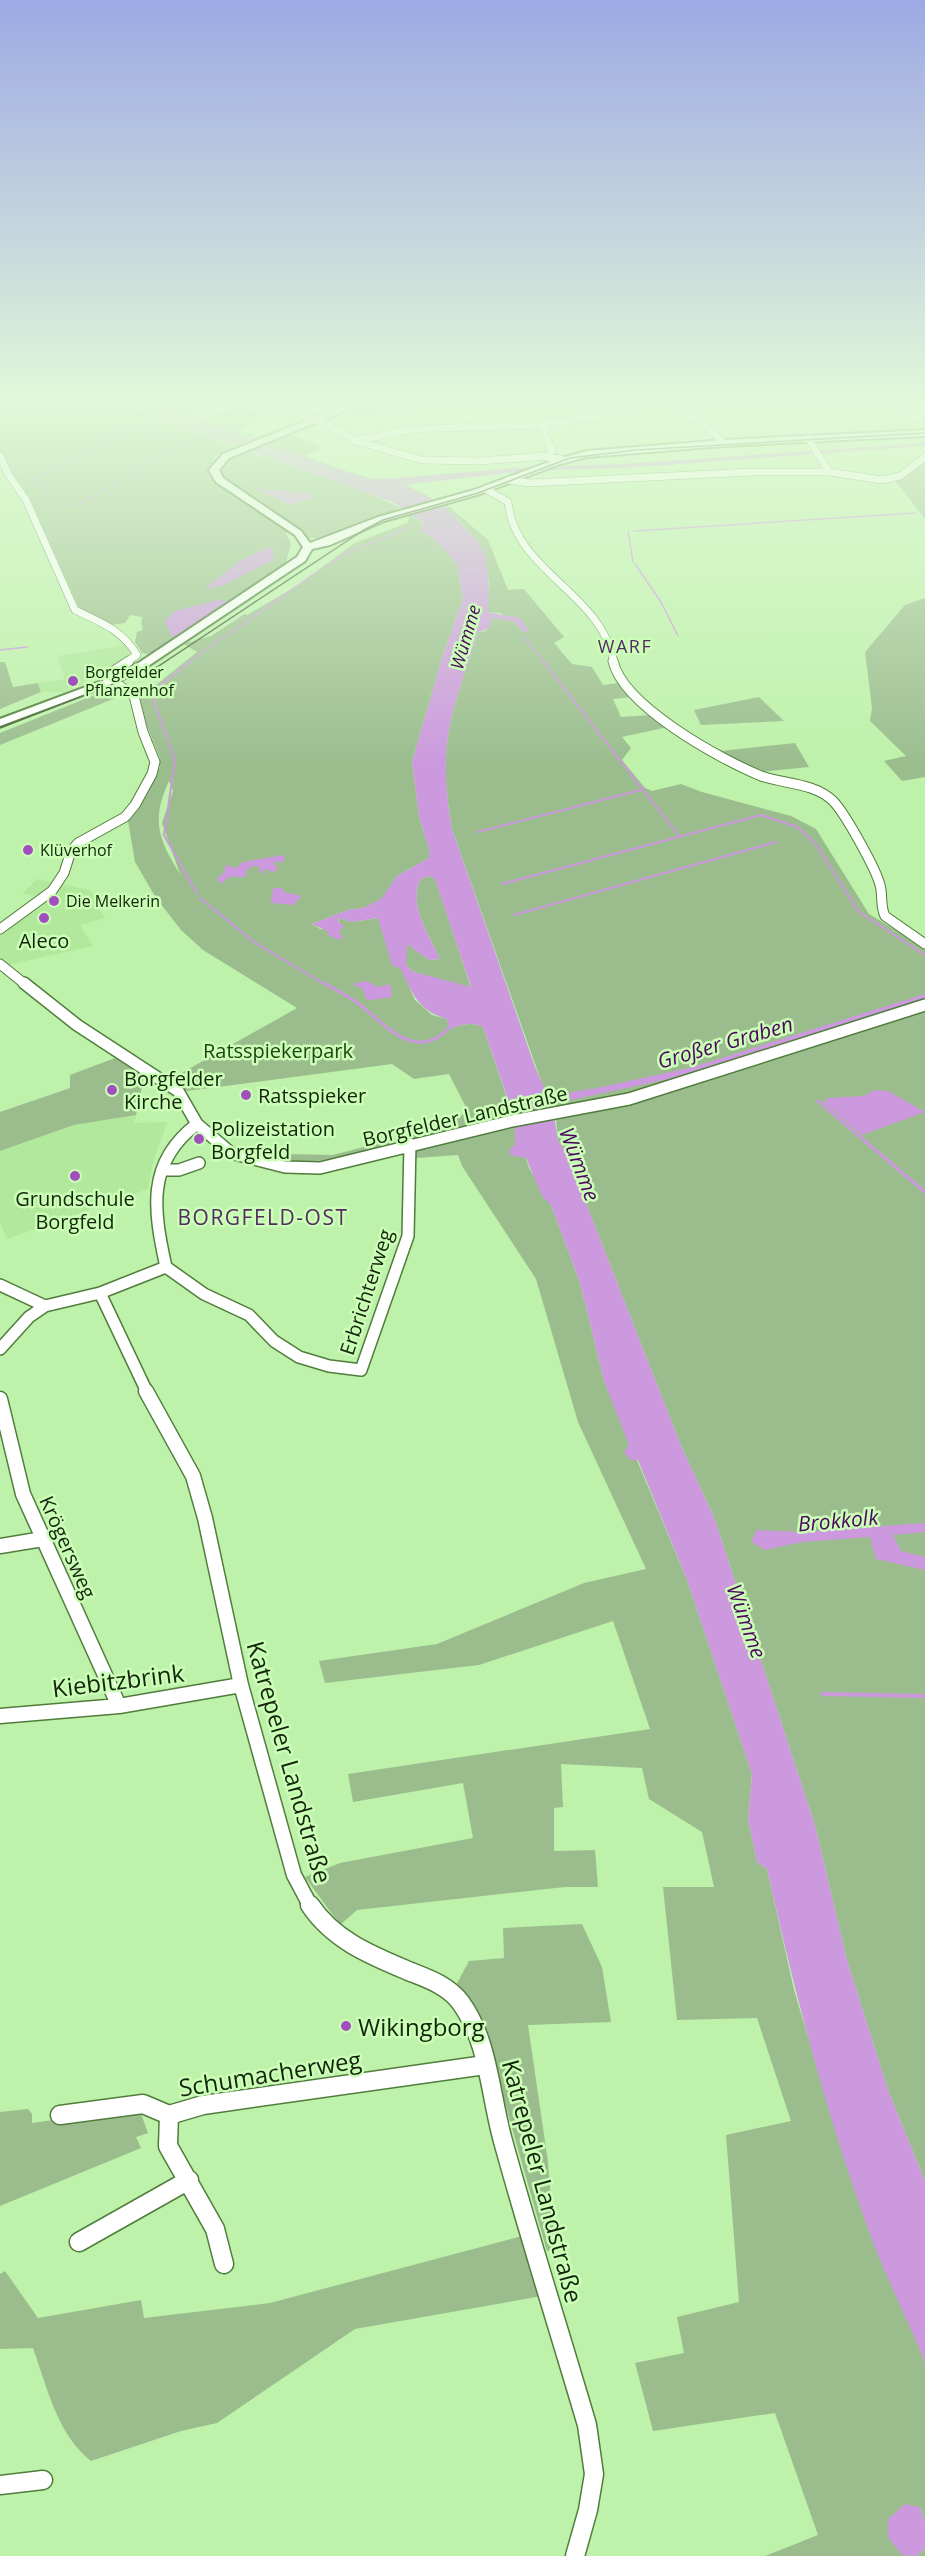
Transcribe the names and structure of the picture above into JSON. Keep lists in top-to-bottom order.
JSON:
{
  "streets": {
    "street": [
      "Borgfelder Landstraße",
      "Erbrichterweg",
      "Krögersweg",
      "Kiebitzbrink",
      "Katrepeler Landstraße",
      "Schumacherweg"
    ]
  },
  "crossings": [
    ["Borgfelder Landstraße", "Erbrichterweg"],
    ["Krögersweg", "Kiebitzbrink"],
    ["Kiebitzbrink", "Katrepeler Landstraße"],
    ["Katrepeler Landstraße", "Schumacherweg"]
  ],
  "districts": ["WARF", "BORGFELD-OST"],
  "water": ["Wümme", "Großer Graben", "Brokkolk"],
  "parks": ["Ratsspiekerpark"],
  "places": [
    "Borgfelder Pflanzenhof",
    "Klüverhof",
    "Die Melkerin",
    "Aleco",
    "Borgfelder Kirche",
    "Ratsspieker",
    "Polizeistation Borgfeld",
    "Grundschule Borgfeld",
    "Wikingborg"
  ]
}
